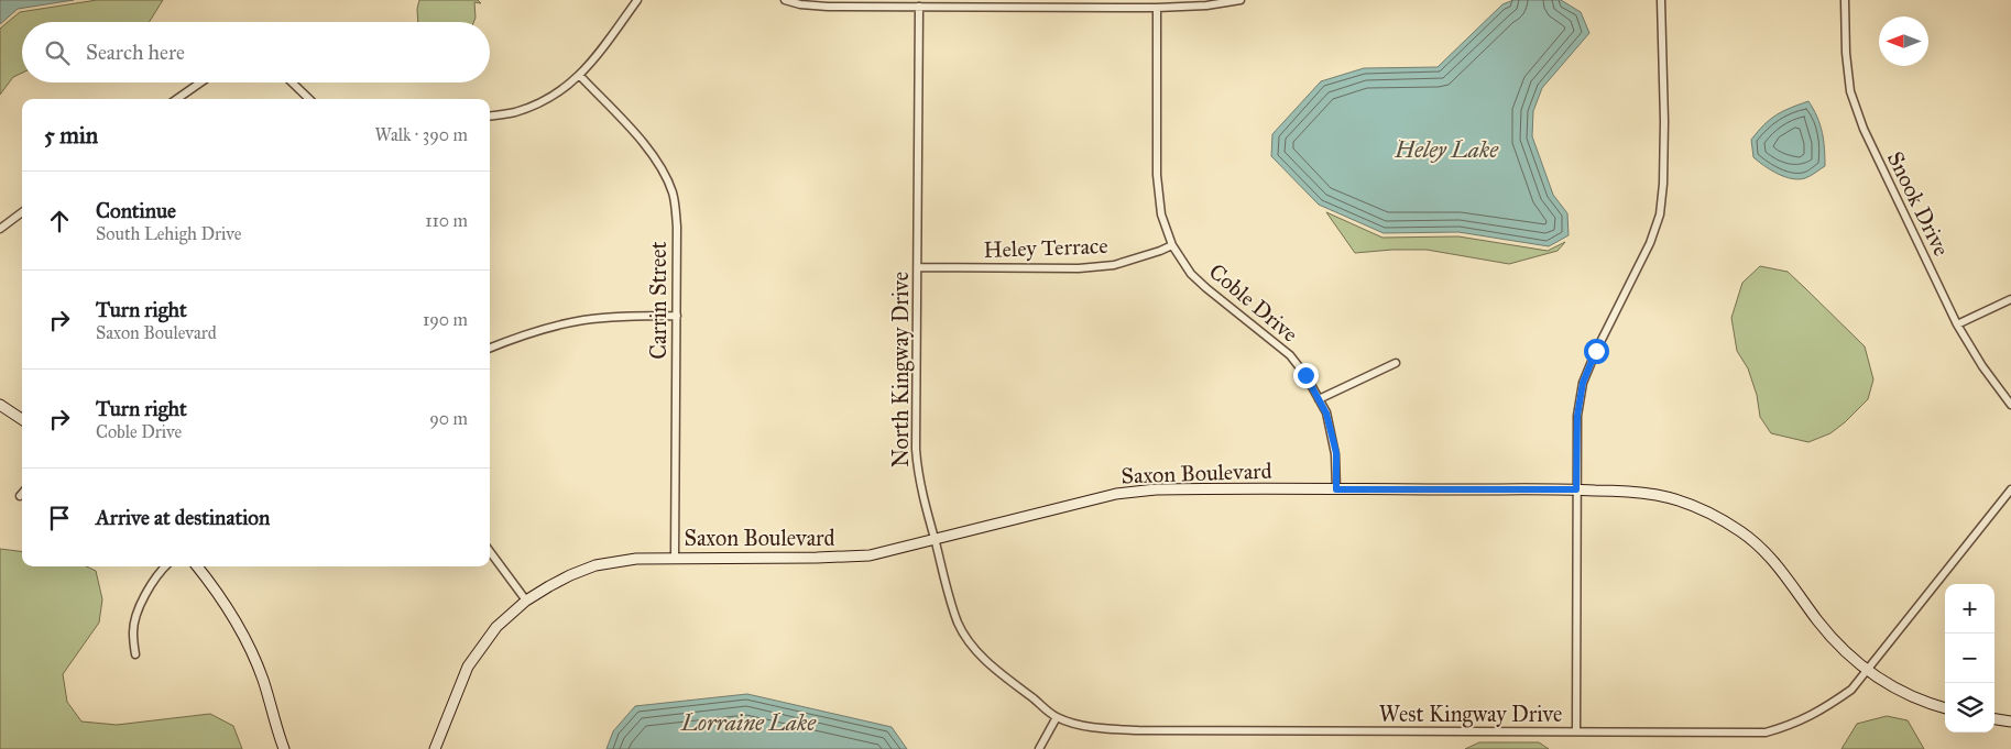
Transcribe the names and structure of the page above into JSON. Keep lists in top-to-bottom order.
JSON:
{
  "streets": {
    "main road": ["Saxon Boulevard"],
    "street": [
      "Snook Drive",
      "Heley Terrace",
      "Carrin Street",
      "Coble Drive",
      "North Kingway Drive",
      "West Kingway Drive"
    ]
  },
  "crossings": [
    ["Heley Terrace", "Coble Drive"],
    ["Heley Terrace", "North Kingway Drive"],
    ["Carrin Street", "Saxon Boulevard"],
    ["Coble Drive", "Saxon Boulevard"],
    ["North Kingway Drive", "Saxon Boulevard"],
    ["North Kingway Drive", "West Kingway Drive"],
    ["Saxon Boulevard", "West Kingway Drive"]
  ],
  "water": ["Heley Lake", "Lorraine Lake"],
  "north": "left",
  "page": {
    "search": "Search here",
    "heading": ["5 min", "Walk · 390 m"],
    "list": [
      ["Continue", "South Lehigh Drive", "110 m"],
      ["Turn right", "Saxon Boulevard", "190 m"],
      ["Turn right", "Coble Drive", "90 m"],
      "Arrive at destination"
    ],
    "map_buttons": ["+", "−"]
  }
}
